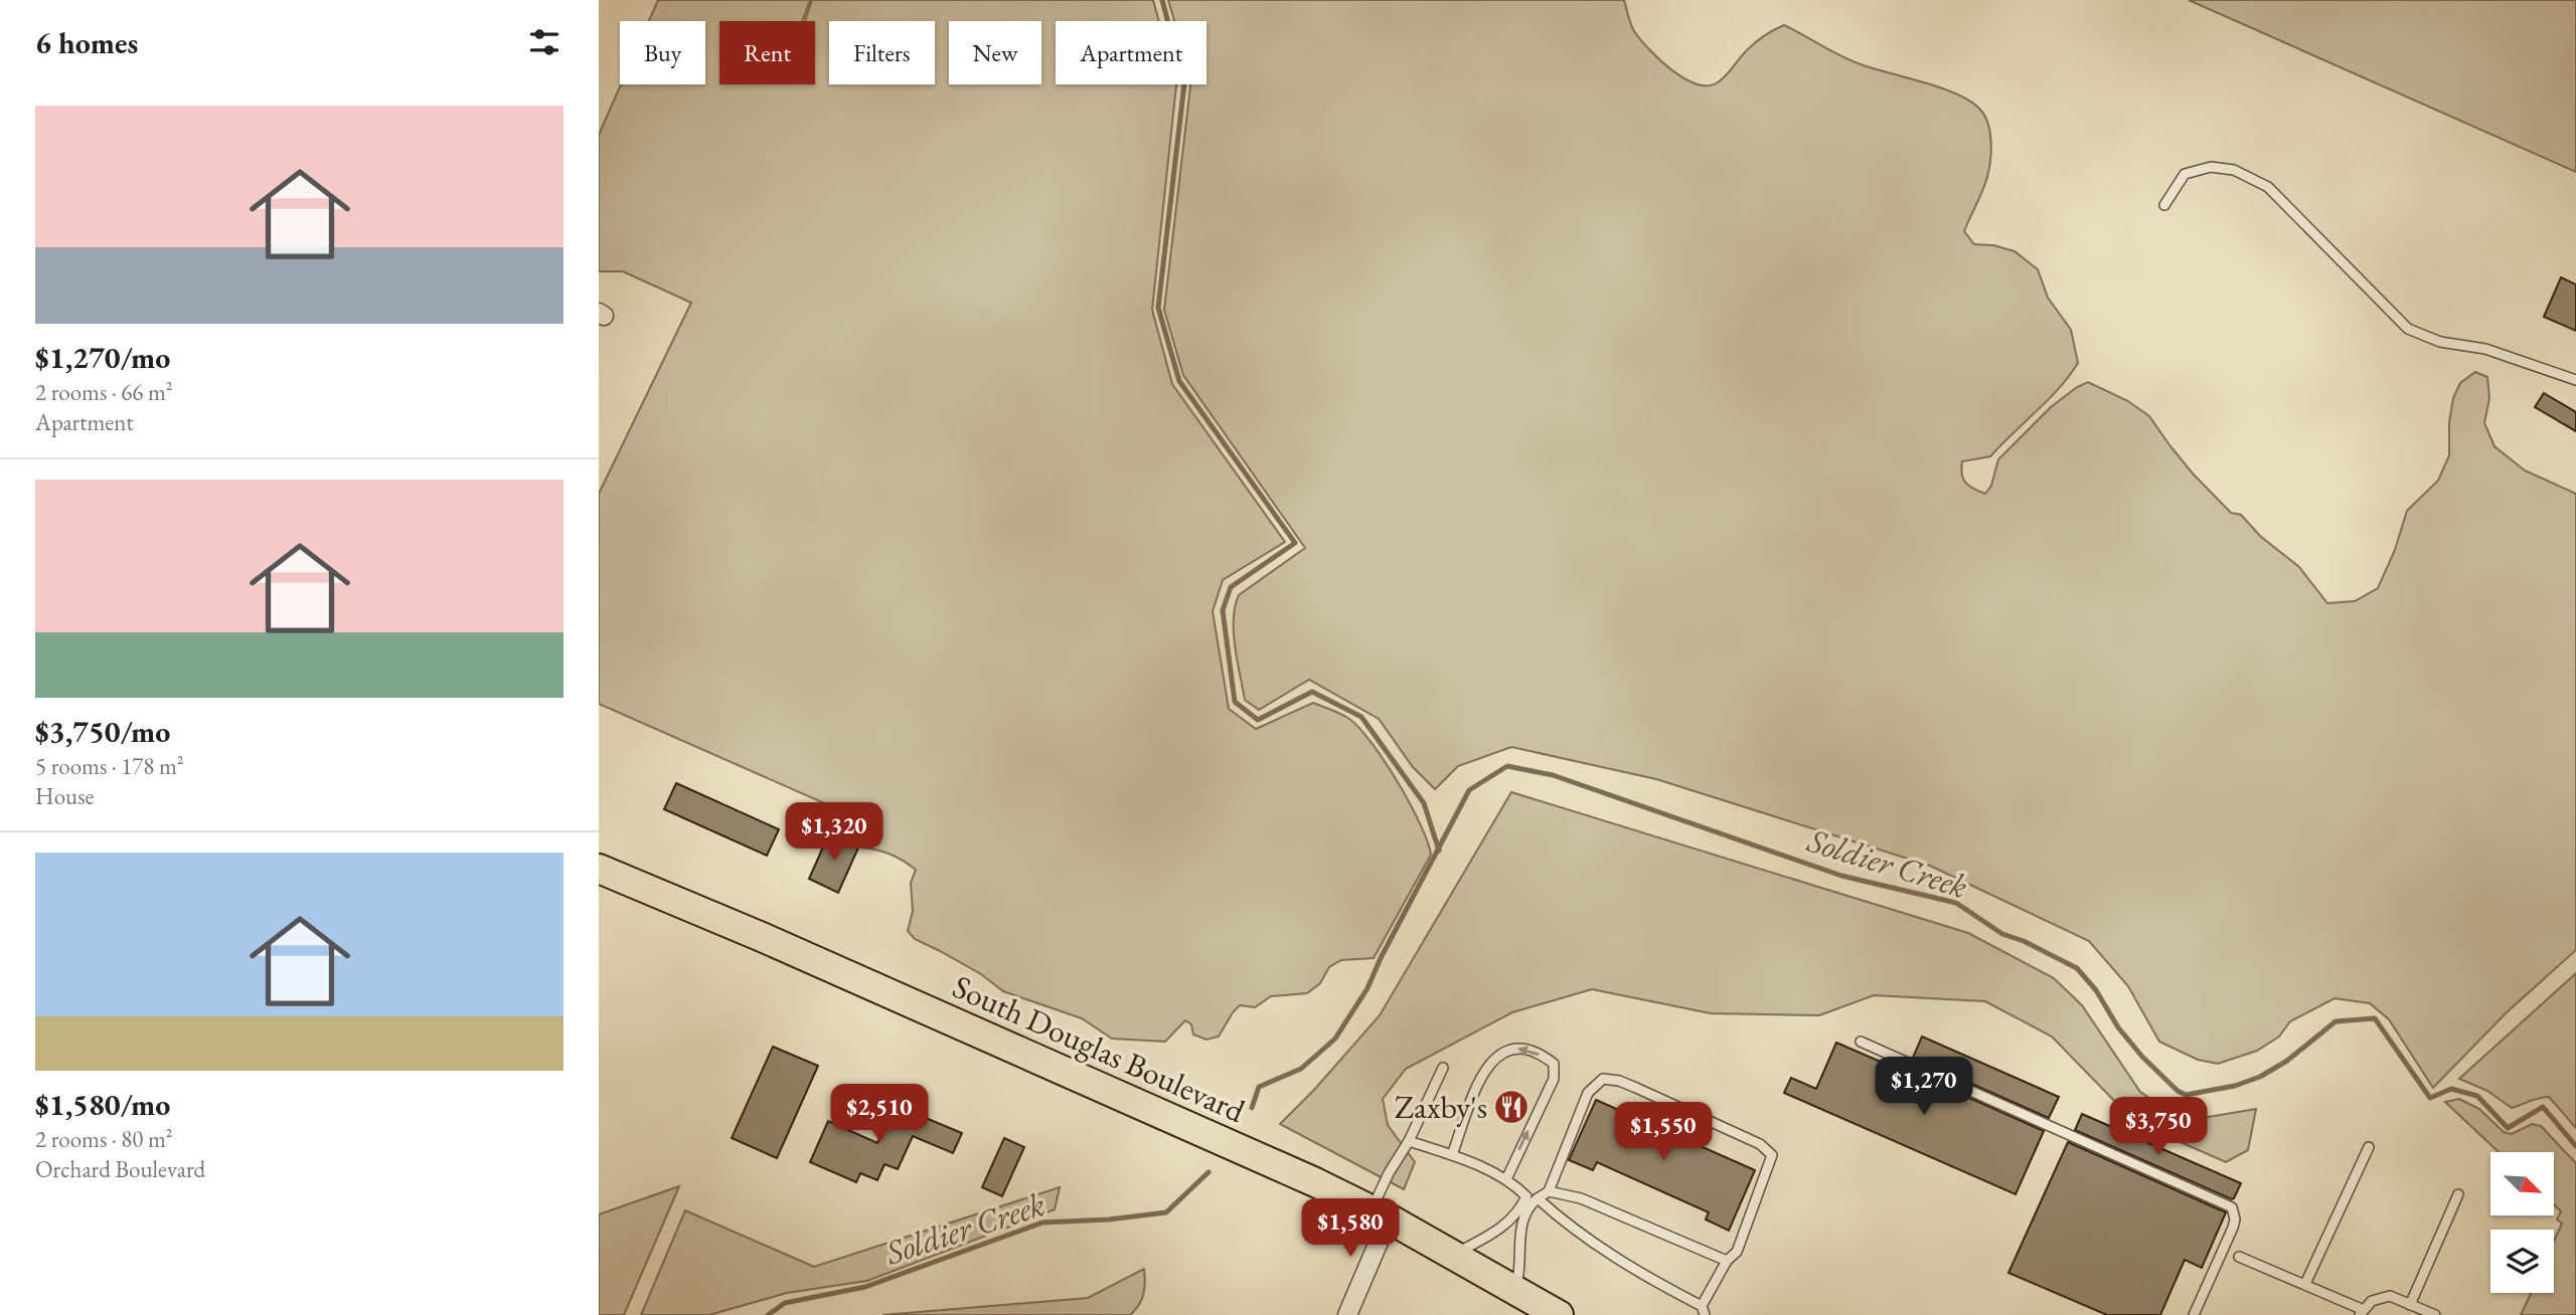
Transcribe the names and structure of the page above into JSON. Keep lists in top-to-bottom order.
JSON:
{
  "streets": {
    "main road": ["South Douglas Boulevard"]
  },
  "water": ["Soldier Creek"],
  "places": {
    "restaurant": ["Zaxby's"]
  },
  "north": "bottom right",
  "page": {
    "heading": "6 homes",
    "chip": [
      "Buy",
      "Rent",
      "Filters",
      "New",
      "Apartment"
    ],
    "list": [
      {
        "name": "$1,270/mo",
        "note": "2 rooms · 66 m² · Apartment"
      },
      {
        "name": "$3,750/mo",
        "note": "5 rooms · 178 m² · House"
      },
      {
        "name": "$1,580/mo",
        "note": "2 rooms · 80 m² · Orchard Boulevard"
      }
    ],
    "price": [
      "$1,320",
      "$1,270",
      "$2,510",
      "$3,750",
      "$1,550",
      "$1,580"
    ]
  }
}
